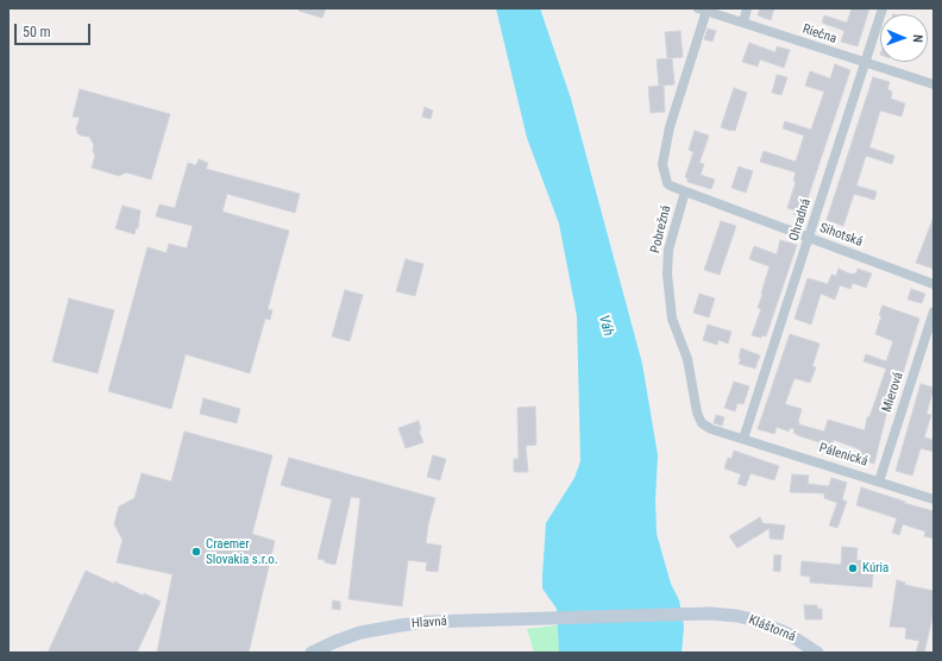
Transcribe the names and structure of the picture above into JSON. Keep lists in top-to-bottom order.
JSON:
{
  "streets": {
    "street": [
      "Riečna",
      "Ohradná",
      "Pobrežná",
      "Sihotská",
      "Mierová",
      "Pálenická",
      "Hlavná",
      "Kláštorná"
    ]
  },
  "crossings": [
    ["Riečna", "Ohradná"],
    ["Riečna", "Pobrežná"],
    ["Ohradná", "Pobrežná"],
    ["Ohradná", "Sihotská"],
    ["Ohradná", "Pálenická"],
    ["Pobrežná", "Sihotská"],
    ["Pobrežná", "Pálenická"],
    ["Mierová", "Pálenická"],
    ["Hlavná", "Kláštorná"]
  ],
  "water": ["Váh"],
  "places": ["Craemer Slovakia s.r.o.", "Kúria"],
  "scale_bar": "50 m",
  "north": "right"
}
